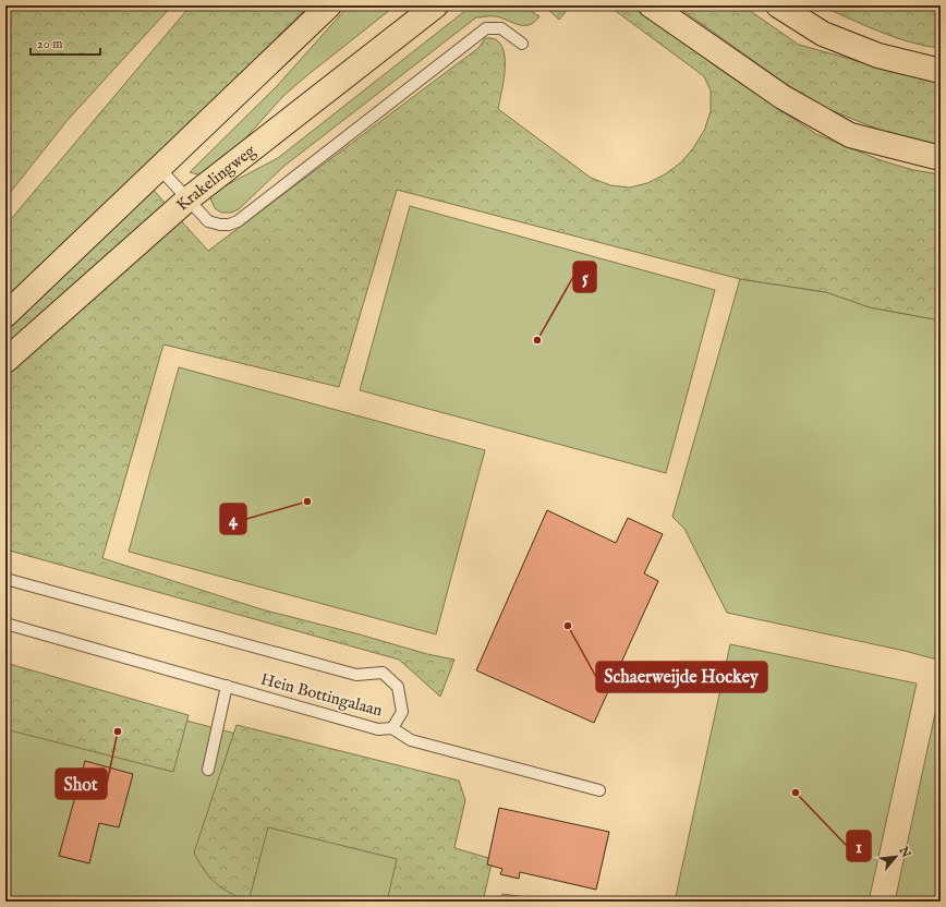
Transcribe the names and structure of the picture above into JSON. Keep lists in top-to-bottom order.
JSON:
{
  "streets": {
    "main road": ["Krakelingweg"],
    "lane": ["Hein Bottingalaan"]
  },
  "places": [
    "5",
    "4",
    "Schaerweijde Hockey",
    "Shot",
    "1"
  ],
  "scale_bar": "20 m",
  "north": "top right"
}
